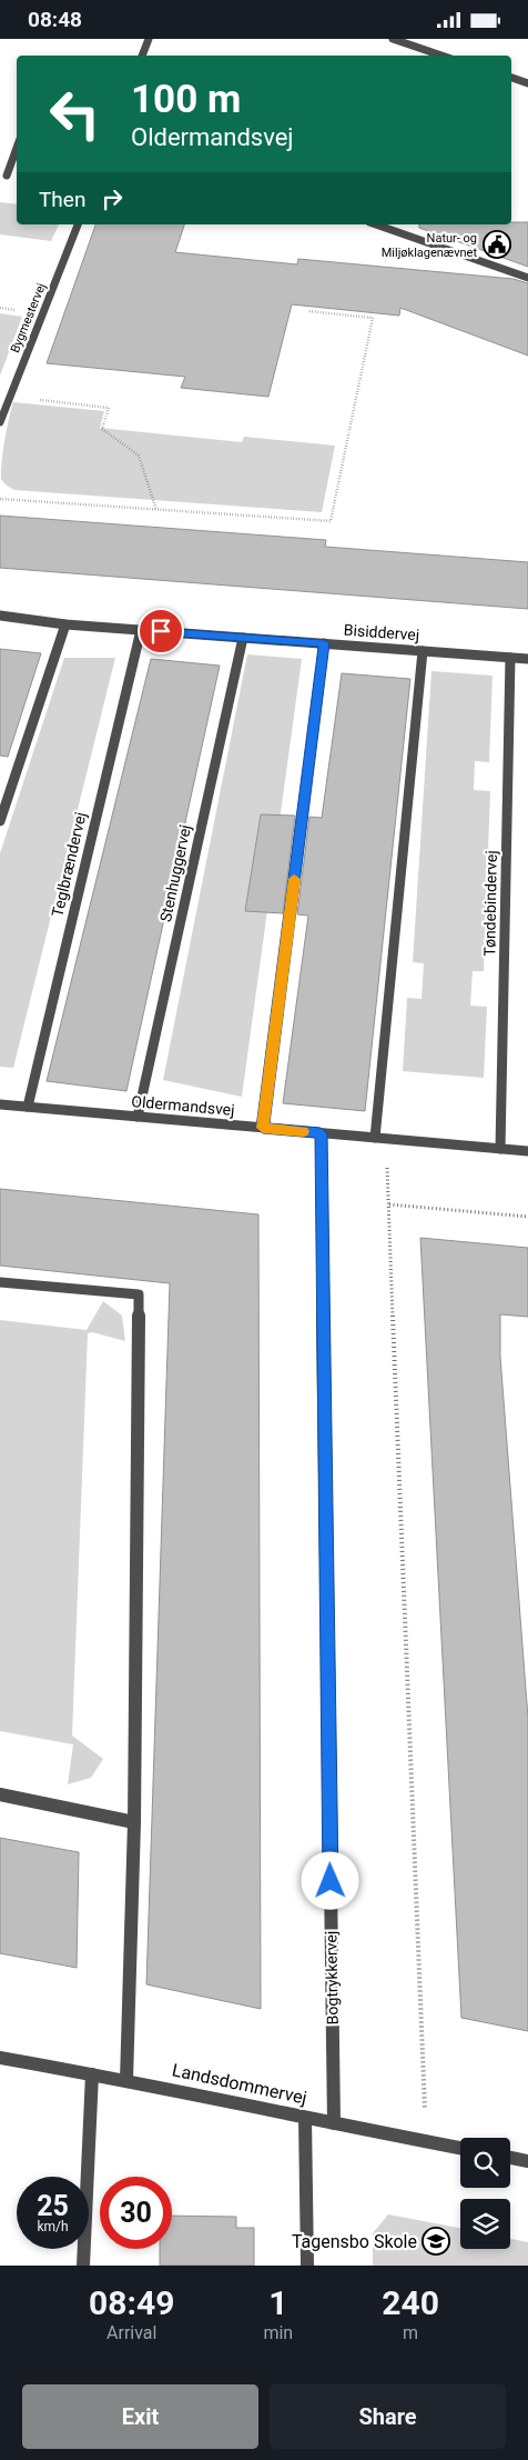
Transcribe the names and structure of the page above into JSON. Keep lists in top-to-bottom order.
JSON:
{
  "streets": {
    "street": [
      "Bygmestervej",
      "Bisiddervej",
      "Teglbrændervej",
      "Stenhuggervej",
      "Tøndebindervej",
      "Oldermandsvej",
      "Bogtrykkervej",
      "Landsdommervej"
    ]
  },
  "crossings": [
    ["Bisiddervej", "Teglbrændervej"],
    ["Bisiddervej", "Stenhuggervej"],
    ["Bisiddervej", "Tøndebindervej"],
    ["Teglbrændervej", "Oldermandsvej"],
    ["Stenhuggervej", "Oldermandsvej"],
    ["Tøndebindervej", "Oldermandsvej"],
    ["Oldermandsvej", "Bogtrykkervej"],
    ["Bogtrykkervej", "Landsdommervej"]
  ],
  "places": {
    "public building": ["Natur- og Miljøklagenævnet"],
    "school or university": ["Tagensbo Skole"]
  },
  "page": {
    "status": "08:48",
    "turn": ["100 m", "Oldermandsvej"],
    "then": "Then",
    "speed": "25 km/h",
    "limit": "30",
    "eta": [
      "08:49",
      "Arrival",
      "1",
      "min",
      "240",
      "m"
    ],
    "buttons": ["Exit", "Share"]
  }
}
